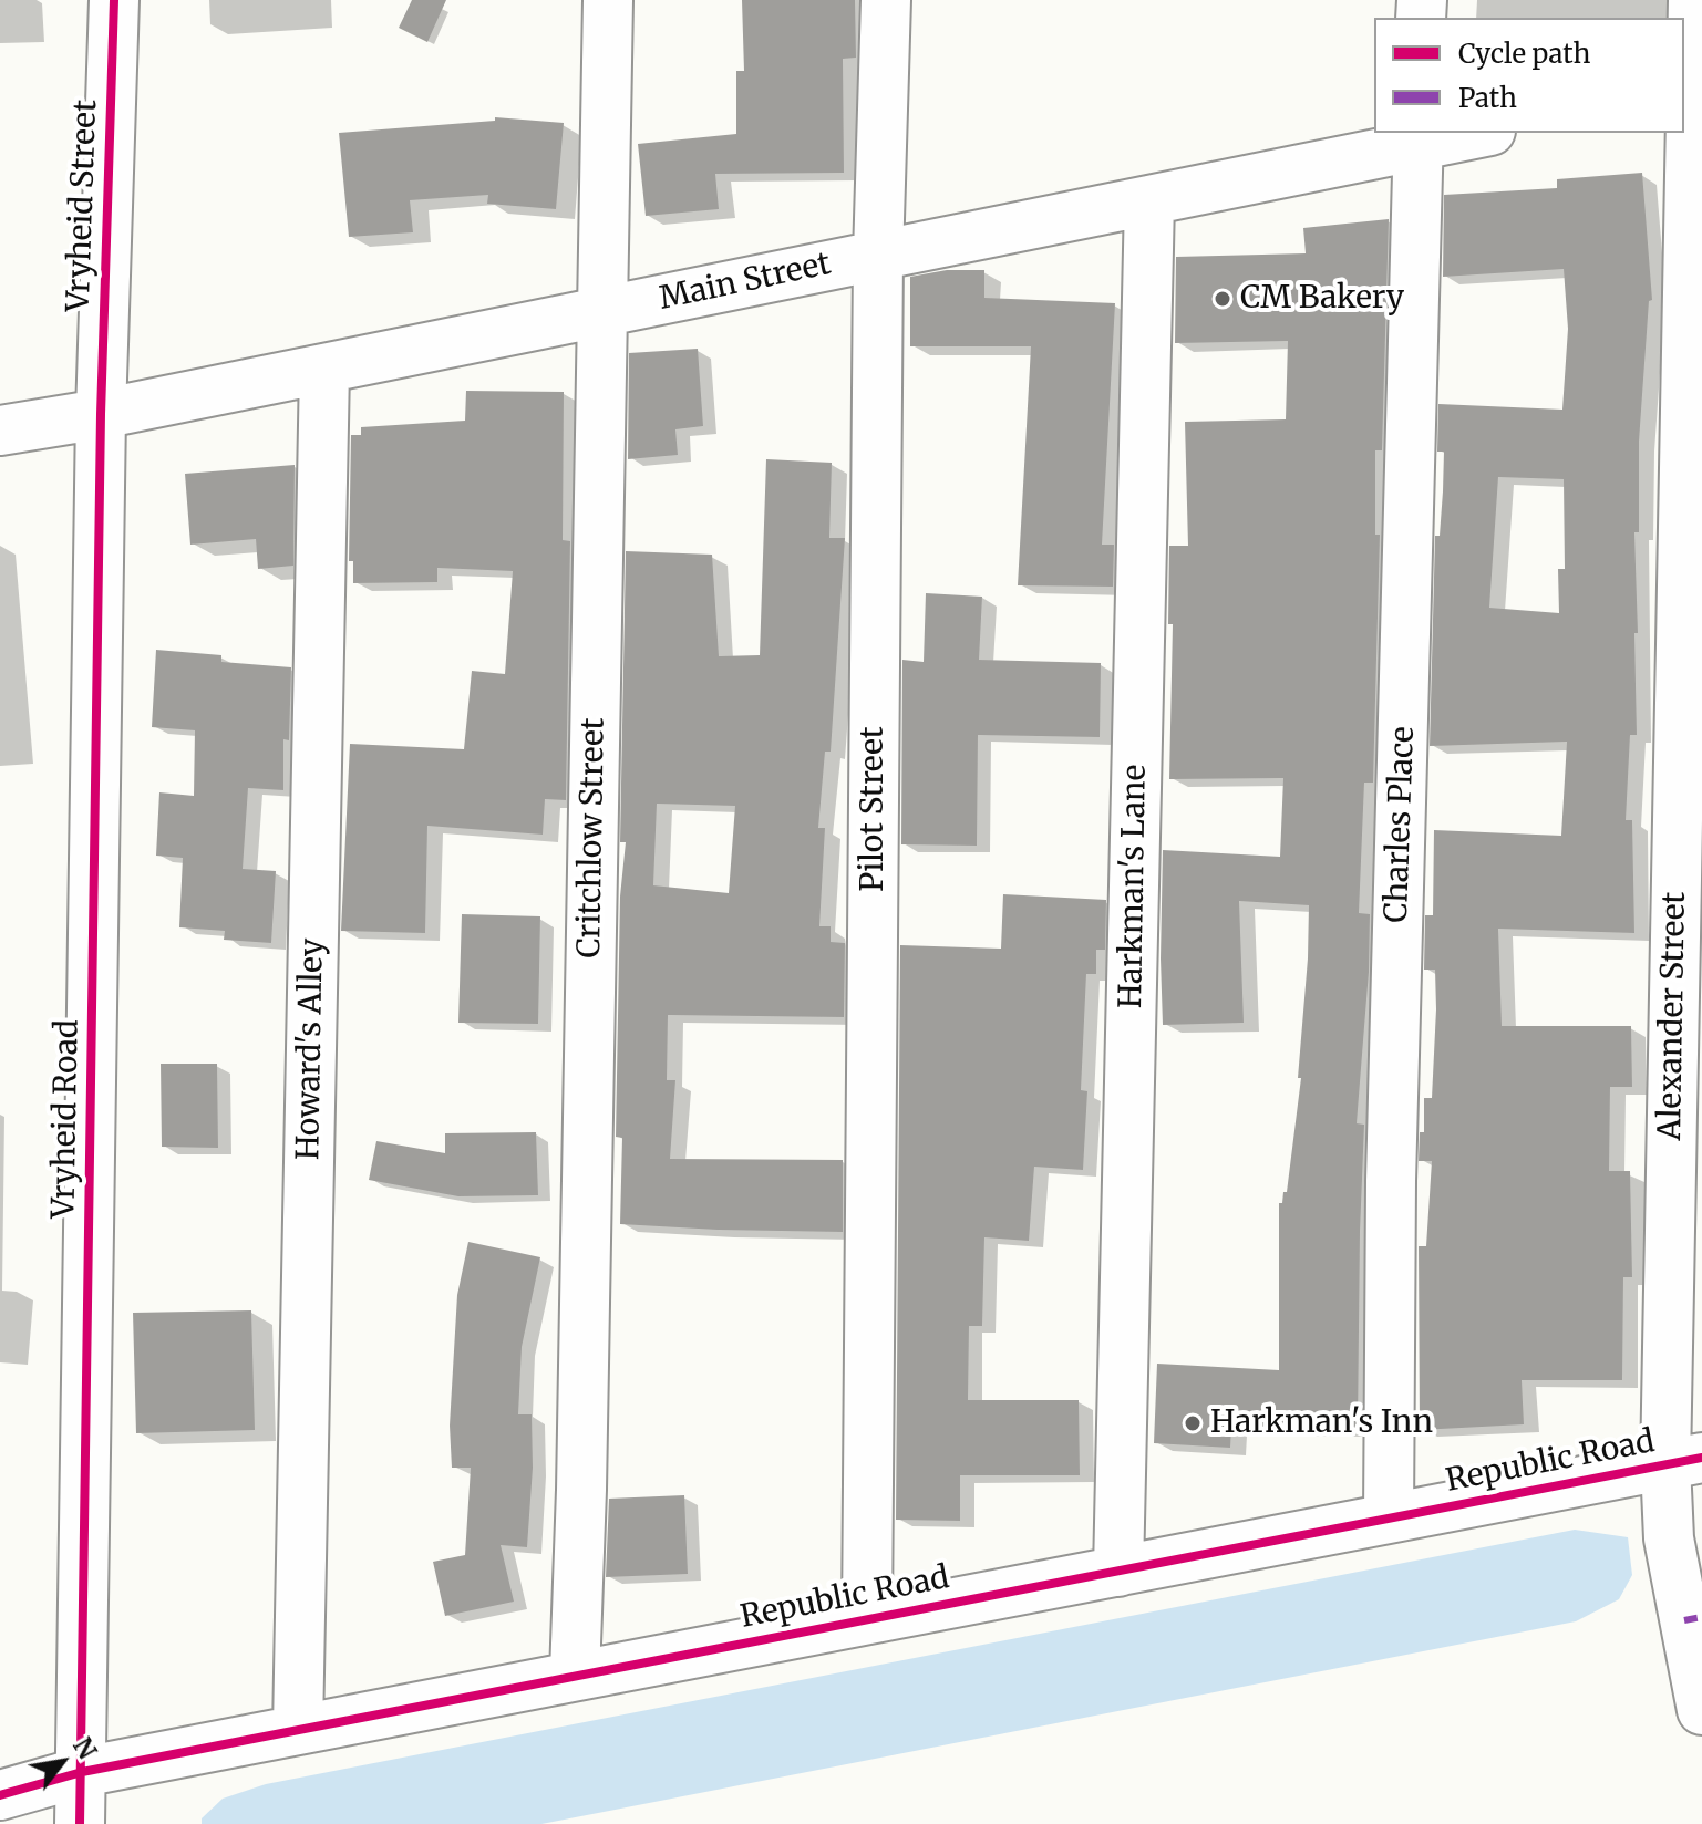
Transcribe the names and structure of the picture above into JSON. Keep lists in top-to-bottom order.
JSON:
{
  "streets": {
    "street": [
      "Vryheid Street",
      "Main Street",
      "Pilot Street",
      "Charles Place",
      "Critchlow Street",
      "Harkman's Lane",
      "Alexander Street",
      "Howard's Alley",
      "Vryheid Road",
      "Republic Road"
    ]
  },
  "crossings": [
    ["Vryheid Street", "Main Street"],
    ["Vryheid Street", "Vryheid Road"],
    ["Main Street", "Pilot Street"],
    ["Main Street", "Charles Place"],
    ["Main Street", "Critchlow Street"],
    ["Main Street", "Harkman's Lane"],
    ["Main Street", "Howard's Alley"],
    ["Main Street", "Vryheid Road"],
    ["Pilot Street", "Republic Road"],
    ["Charles Place", "Republic Road"],
    ["Critchlow Street", "Republic Road"],
    ["Harkman's Lane", "Republic Road"],
    ["Alexander Street", "Republic Road"],
    ["Howard's Alley", "Republic Road"],
    ["Vryheid Road", "Republic Road"]
  ],
  "places": ["CM Bakery", "Harkman's Inn"],
  "legend": ["Cycle path", "Path"],
  "north": "top right"
}
